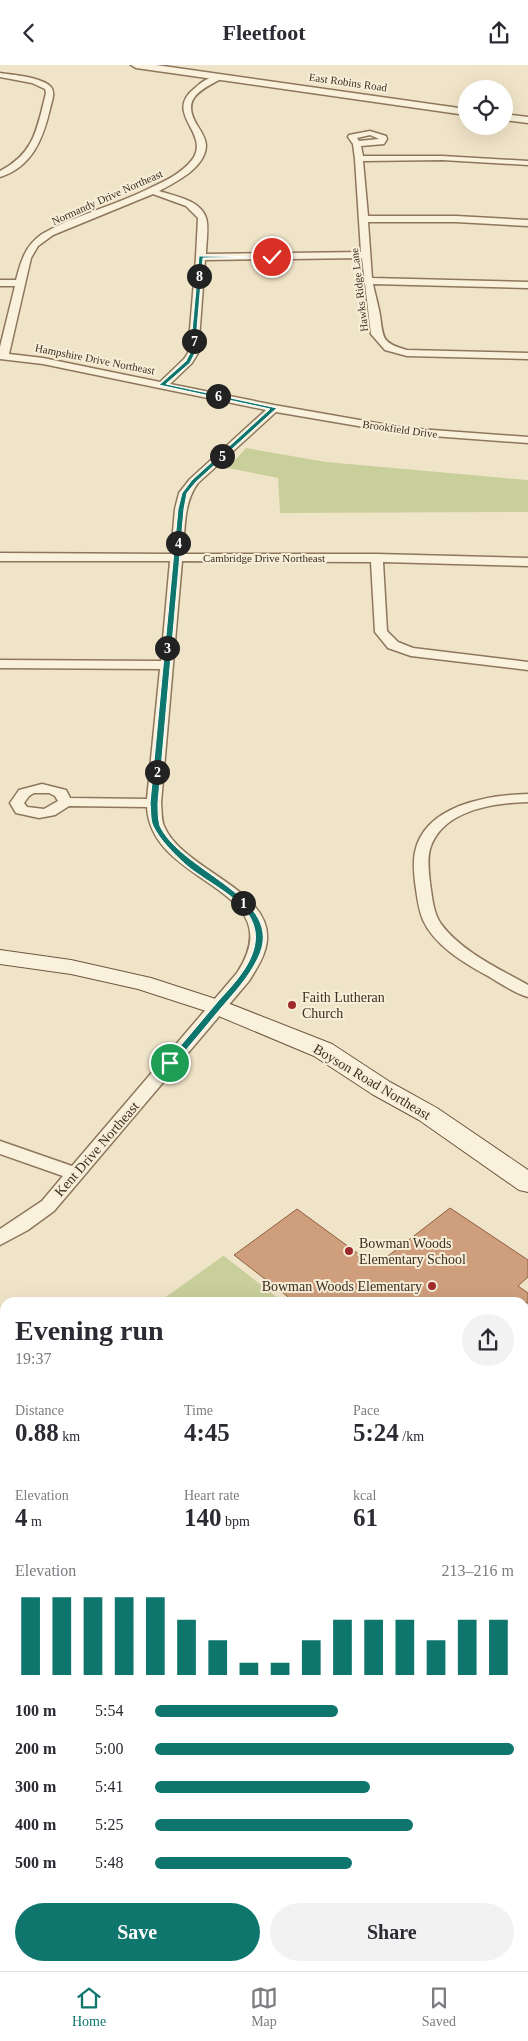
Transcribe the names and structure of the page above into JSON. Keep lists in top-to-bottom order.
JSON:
{
  "streets": {
    "main road": ["Boyson Road Northeast"],
    "street": [
      "East Robins Road",
      "Normandy Drive Northeast",
      "Hawks Ridge Lane",
      "Hampshire Drive Northeast",
      "Brookfield Drive",
      "Cambridge Drive Northeast",
      "Kent Drive Northeast"
    ]
  },
  "crossings": [
    ["East Robins Road", "Normandy Drive Northeast"],
    ["Normandy Drive Northeast", "Hampshire Drive Northeast"],
    ["Hampshire Drive Northeast", "Brookfield Drive"],
    ["Hampshire Drive Northeast", "Kent Drive Northeast"],
    ["Brookfield Drive", "Kent Drive Northeast"],
    ["Cambridge Drive Northeast", "Kent Drive Northeast"],
    ["Boyson Road Northeast", "Kent Drive Northeast"]
  ],
  "places": ["Faith Lutheran Church", "Bowman Woods Elementary School", "Bowman Woods Elementary"],
  "page": {
    "header": "Fleetfoot",
    "pins": [
      "8",
      "7",
      "6",
      "5",
      "4",
      "3",
      "2",
      "1"
    ],
    "heading": ["Evening run", "19:37"],
    "stats": [
      ["Distance", "0.88 km"],
      ["Time", "4:45"],
      ["Pace", "5:24 /km"],
      ["Elevation", "4 m"],
      ["Heart rate", "140 bpm"],
      ["kcal", "61"]
    ],
    "chart": ["Elevation", "213–216 m"],
    "list": [
      {
        "name": "100 m",
        "note": "5:54"
      },
      {
        "name": "200 m",
        "note": "5:00"
      },
      {
        "name": "300 m",
        "note": "5:41"
      },
      {
        "name": "400 m",
        "note": "5:25"
      },
      {
        "name": "500 m",
        "note": "5:48"
      }
    ],
    "buttons": ["Save", "Share"],
    "tabs": ["Home", "Map", "Saved"]
  }
}
